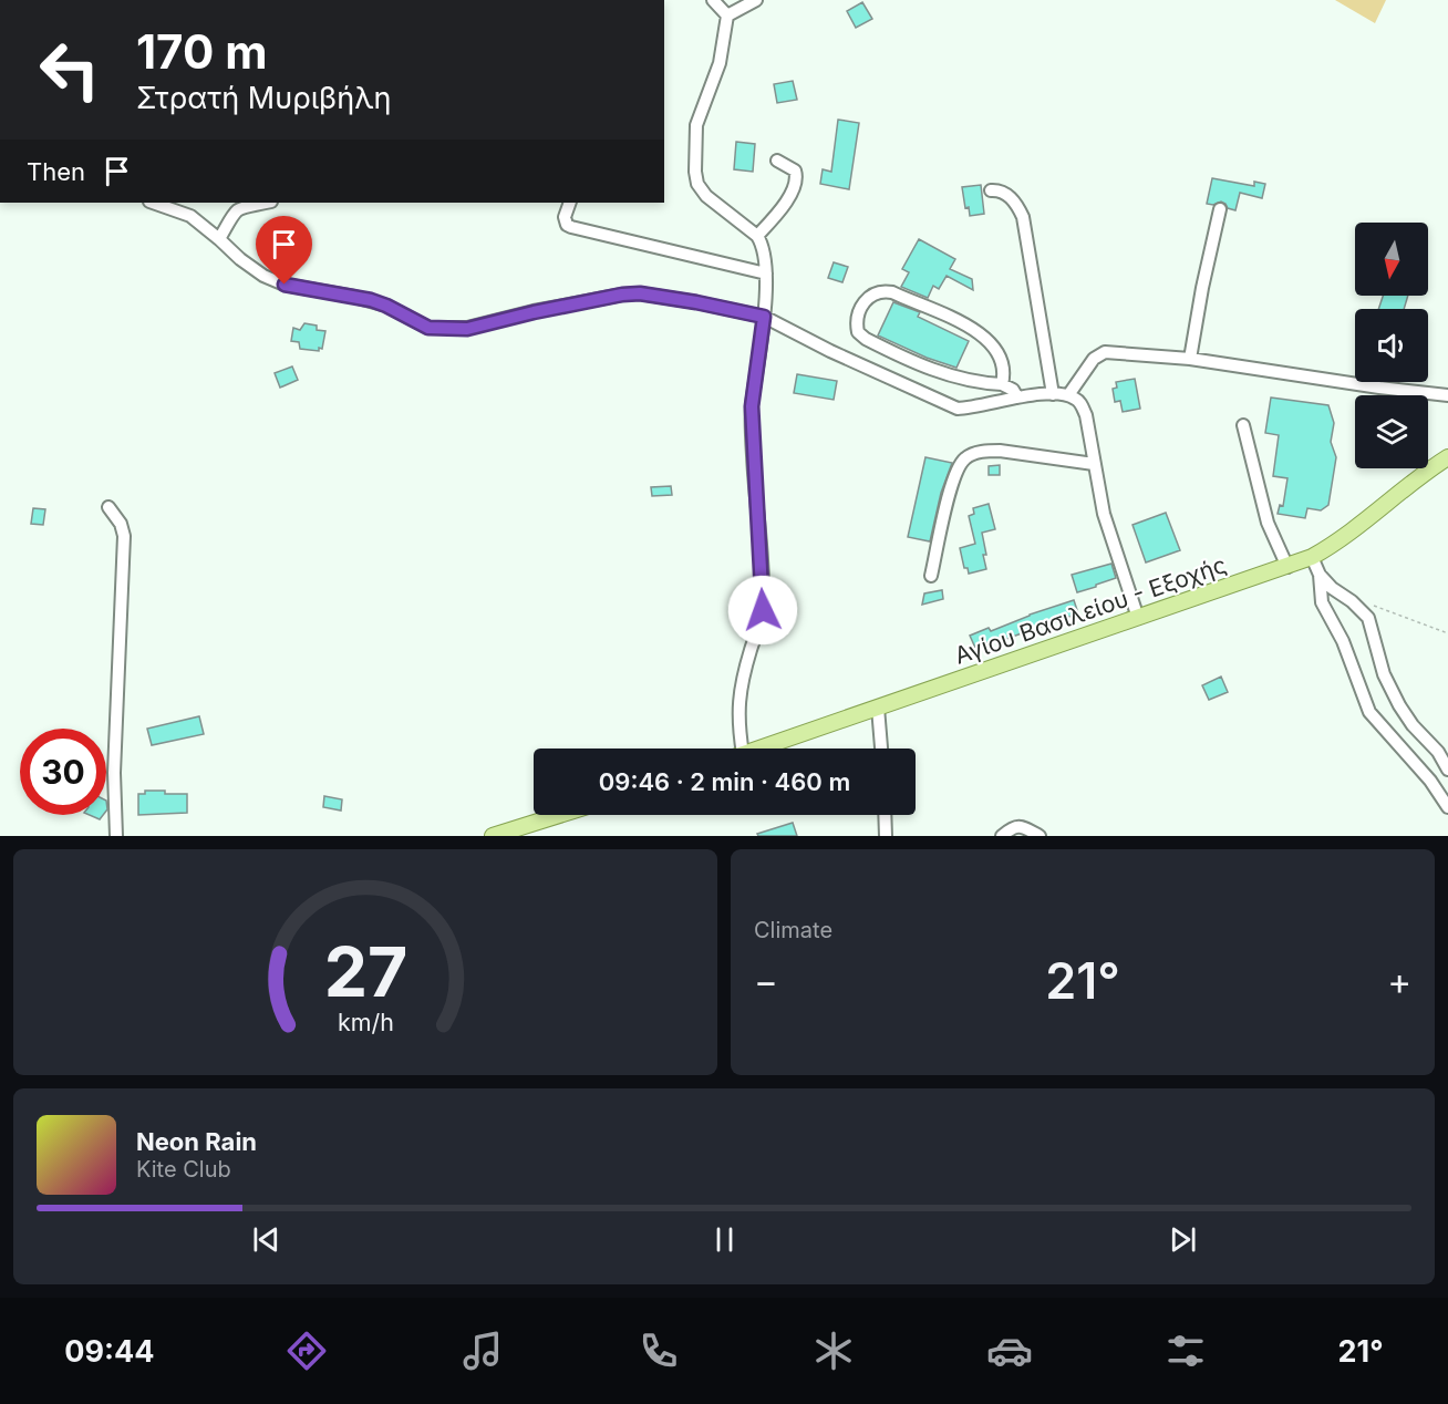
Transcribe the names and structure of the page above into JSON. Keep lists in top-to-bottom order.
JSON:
{
  "streets": {
    "main road": ["Αγίου Βασιλείου - Εξοχής"]
  },
  "north": "bottom",
  "page": {
    "turn": ["170 m", "Στρατή Μυριβήλη"],
    "then": "Then",
    "limit": "30",
    "trip": "09:46 · 2 min · 460 m",
    "tile": "Climate",
    "heat": ["−", "21°", "+"],
    "song": ["Neon Rain", "Kite Club"],
    "tabs": ["09:44", "21°"],
    "gauge": ["27", "km/h"]
  }
}
